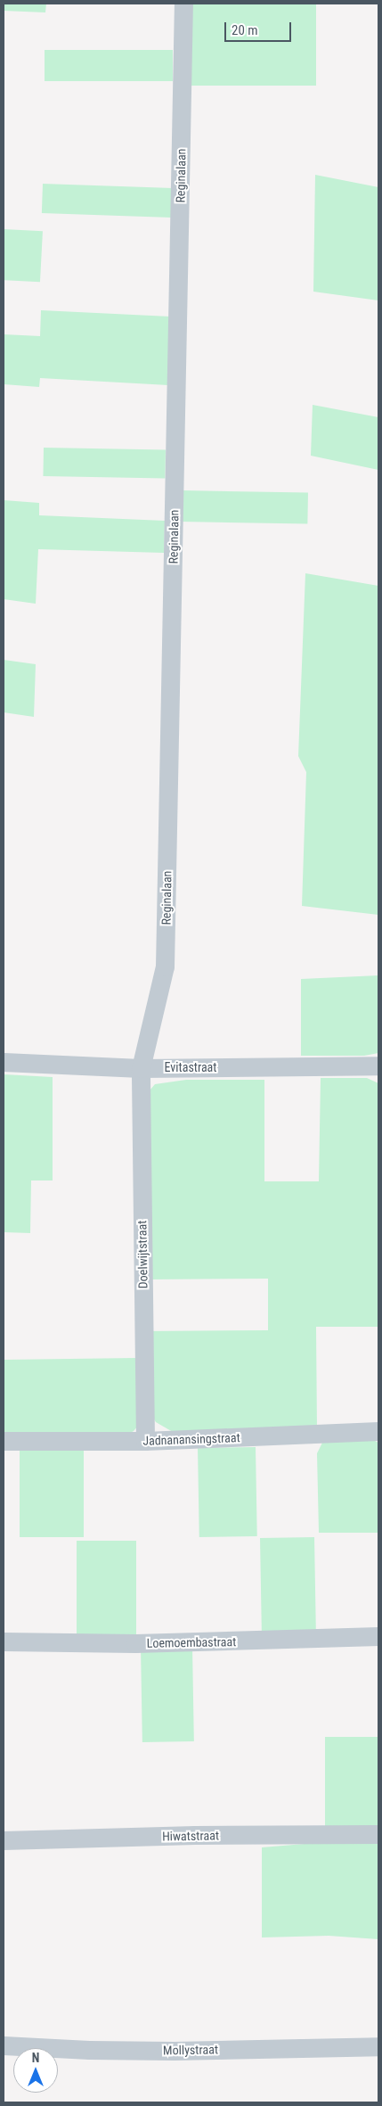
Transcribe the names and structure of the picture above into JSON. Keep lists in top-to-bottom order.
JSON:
{
  "streets": {
    "street": [
      "Reginalaan",
      "Evitastraat",
      "Doelwijtstraat",
      "Jadnanansingstraat",
      "Loemoembastraat",
      "Hiwatstraat",
      "Mollystraat"
    ]
  },
  "crossings": [
    ["Reginalaan", "Evitastraat"],
    ["Reginalaan", "Doelwijtstraat"],
    ["Evitastraat", "Doelwijtstraat"],
    ["Doelwijtstraat", "Jadnanansingstraat"]
  ],
  "scale_bar": "20 m",
  "north": "top"
}
